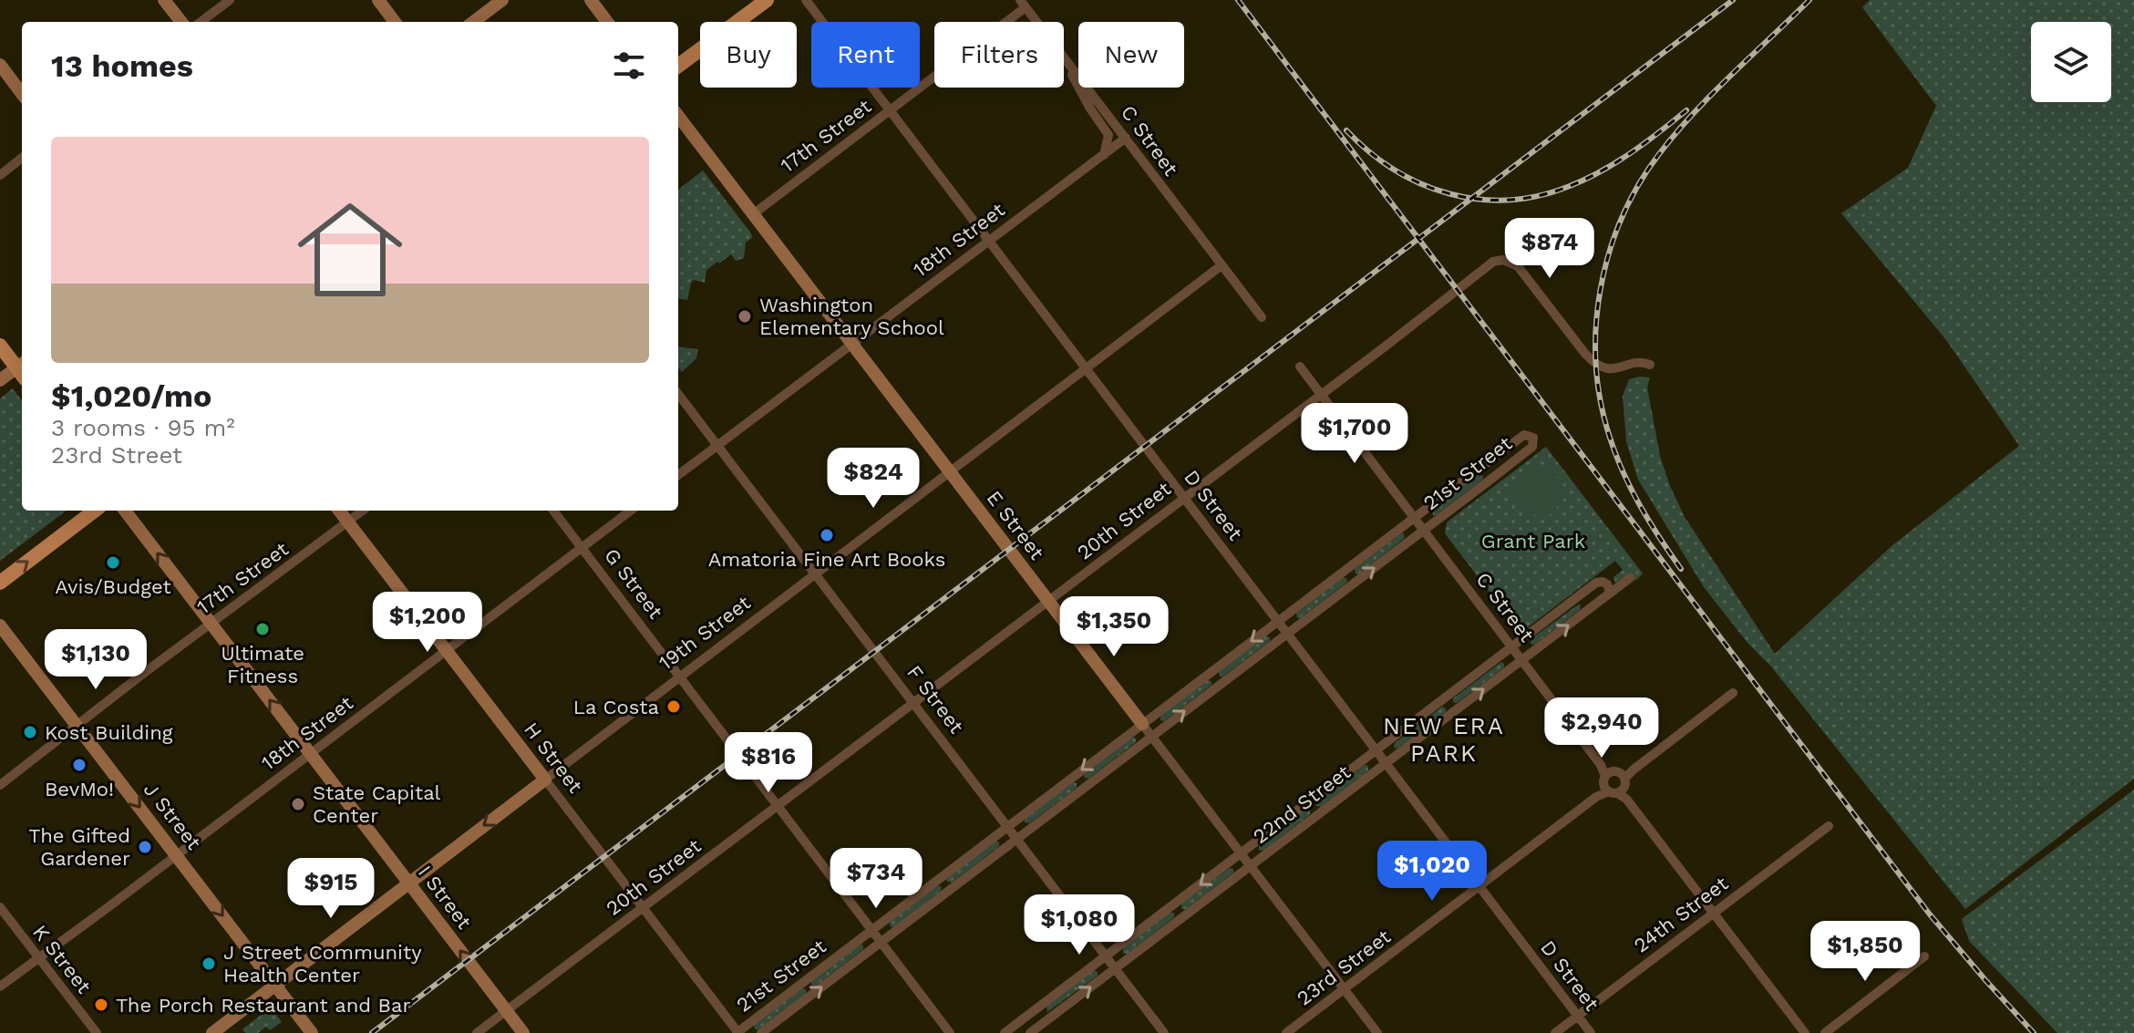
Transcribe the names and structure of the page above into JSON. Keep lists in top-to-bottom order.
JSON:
{
  "streets": {
    "main road": [
      "E Street",
      "19th Street",
      "H Street",
      "J Street",
      "I Street"
    ],
    "street": [
      "17th Street",
      "C Street",
      "18th Street",
      "21st Street",
      "D Street",
      "20th Street",
      "G Street",
      "F Street",
      "22nd Street",
      "24th Street",
      "K Street",
      "23rd Street"
    ]
  },
  "crossings": [
    ["17th Street", "C Street"],
    ["17th Street", "D Street"],
    ["17th Street", "E Street"],
    ["17th Street", "H Street"],
    ["17th Street", "J Street"],
    ["17th Street", "I Street"],
    ["C Street", "18th Street"],
    ["C Street", "21st Street"],
    ["C Street", "20th Street"],
    ["C Street", "19th Street"],
    ["C Street", "22nd Street"],
    ["C Street", "24th Street"],
    ["C Street", "23rd Street"],
    ["18th Street", "D Street"],
    ["18th Street", "E Street"],
    ["18th Street", "G Street"],
    ["18th Street", "F Street"],
    ["18th Street", "H Street"],
    ["18th Street", "J Street"],
    ["18th Street", "I Street"],
    ["18th Street", "K Street"],
    ["21st Street", "D Street"],
    ["21st Street", "E Street"],
    ["21st Street", "G Street"],
    ["21st Street", "F Street"],
    ["21st Street", "H Street"],
    ["D Street", "20th Street"],
    ["D Street", "19th Street"],
    ["D Street", "22nd Street"],
    ["D Street", "24th Street"],
    ["D Street", "23rd Street"],
    ["20th Street", "E Street"],
    ["20th Street", "G Street"],
    ["20th Street", "F Street"],
    ["20th Street", "H Street"],
    ["20th Street", "I Street"],
    ["E Street", "19th Street"],
    ["E Street", "22nd Street"],
    ["E Street", "23rd Street"],
    ["G Street", "19th Street"],
    ["19th Street", "F Street"],
    ["19th Street", "H Street"],
    ["19th Street", "J Street"],
    ["19th Street", "I Street"],
    ["F Street", "22nd Street"]
  ],
  "one_way": ["J Street", "I Street"],
  "districts": ["NEW ERA PARK"],
  "parks": ["Grant Park"],
  "places": [
    "Washington Elementary School",
    "Amatoria Fine Art Books",
    "Avis/Budget",
    "Ultimate Fitness",
    "La Costa",
    "Kost Building",
    "BevMo!",
    "State Capital Center",
    "The Gifted Gardener",
    "J Street Community Health Center",
    "The Porch Restaurant and Bar"
  ],
  "page": {
    "chip": [
      "Buy",
      "Rent",
      "Filters",
      "New"
    ],
    "heading": "13 homes",
    "list": [
      {
        "name": "$1,020/mo",
        "note": "3 rooms · 95 m² · 23rd Street"
      }
    ],
    "price": [
      "$874",
      "$1,700",
      "$824",
      "$1,200",
      "$1,350",
      "$1,130",
      "$2,940",
      "$816",
      "$1,020",
      "$734",
      "$915",
      "$1,080",
      "$1,850"
    ]
  }
}
